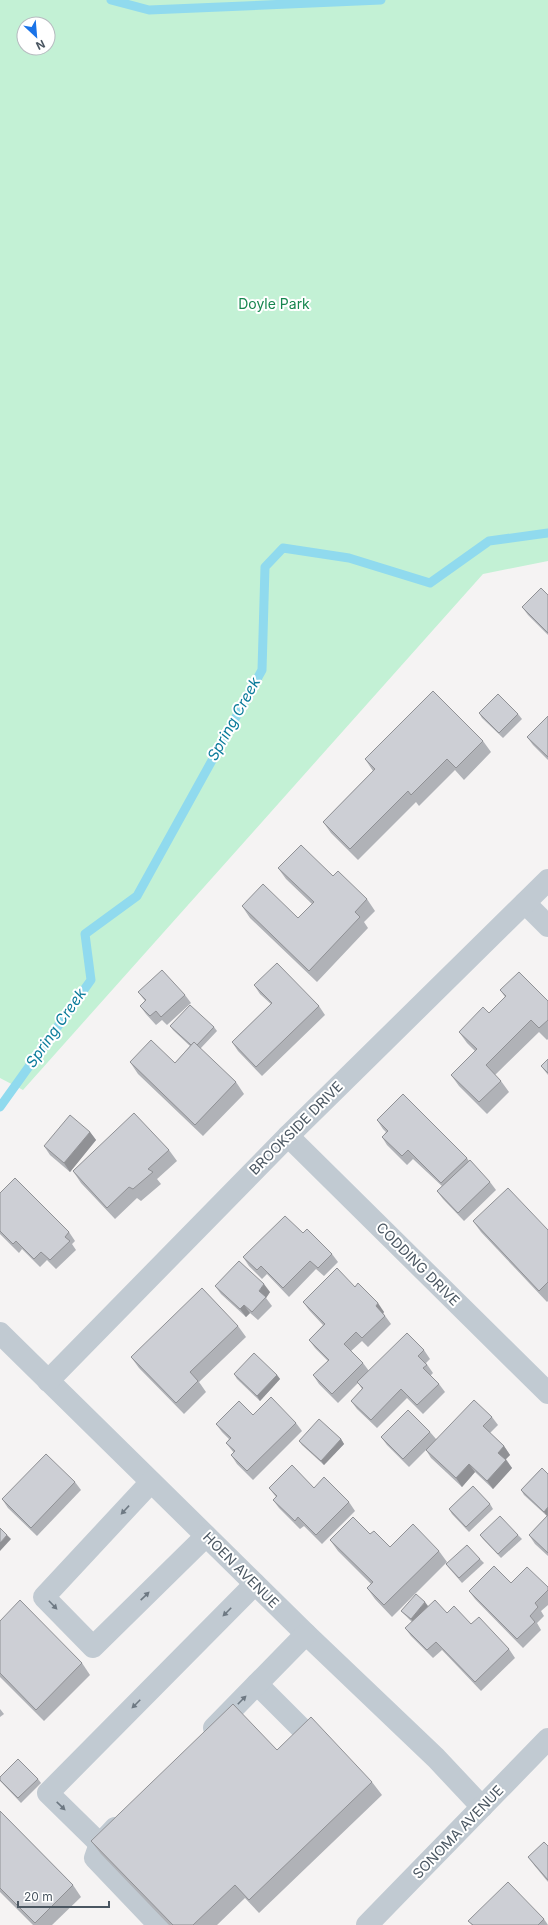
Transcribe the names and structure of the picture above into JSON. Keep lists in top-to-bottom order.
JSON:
{
  "streets": {
    "street": [
      "BROOKSIDE DRIVE",
      "CODDING DRIVE",
      "HOEN AVENUE",
      "SONOMA AVENUE"
    ]
  },
  "crossings": [
    ["BROOKSIDE DRIVE", "CODDING DRIVE"],
    ["BROOKSIDE DRIVE", "HOEN AVENUE"],
    ["HOEN AVENUE", "SONOMA AVENUE"]
  ],
  "water": ["Spring Creek"],
  "parks": ["Doyle Park"],
  "scale_bar": "20 m",
  "north": "bottom right"
}
